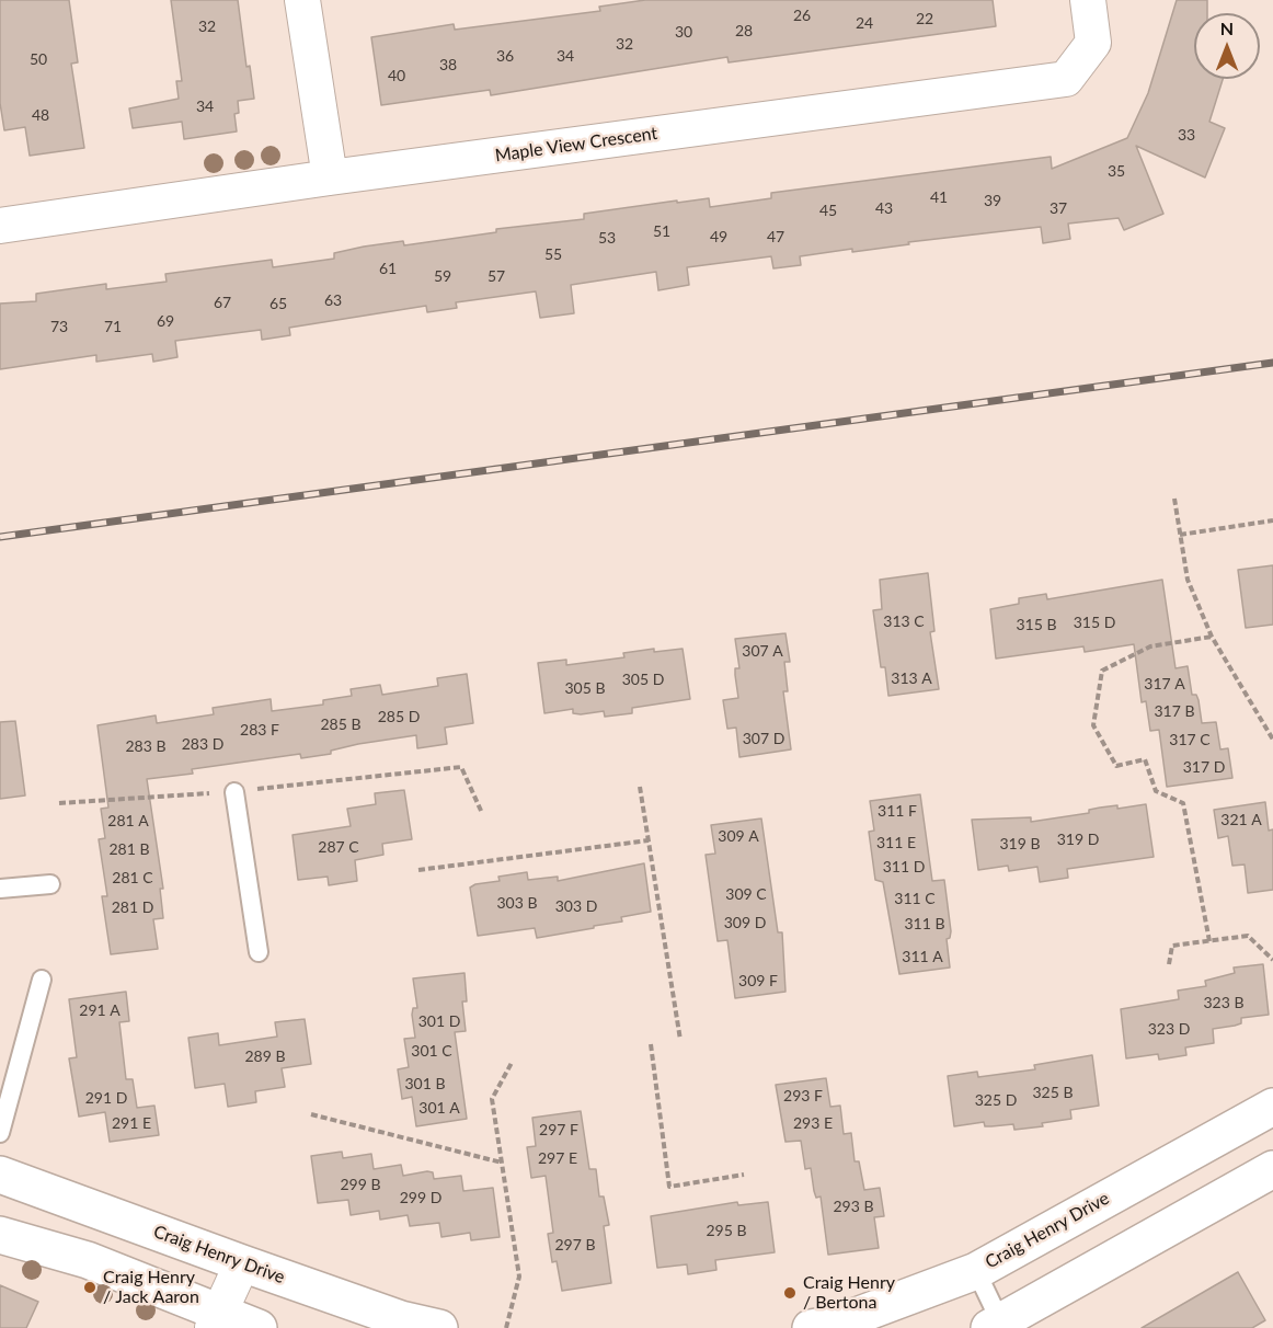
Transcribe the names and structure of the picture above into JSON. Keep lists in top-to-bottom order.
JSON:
{
  "streets": {
    "street": ["Maple View Crescent", "Craig Henry Drive"]
  },
  "places": ["Craig Henry / Jack Aaron", "Craig Henry / Bertona"],
  "house_numbers": [
    "26",
    "22",
    "24",
    "32",
    "28",
    "30",
    "32",
    "36",
    "34",
    "50",
    "38",
    "40",
    "34",
    "48",
    "33",
    "35",
    "41",
    "39",
    "43",
    "37",
    "45",
    "51",
    "49",
    "47",
    "53",
    "55",
    "61",
    "59",
    "57",
    "63",
    "67",
    "65",
    "69",
    "73",
    "71",
    "313 C",
    "315 D",
    "315 B",
    "307 A",
    "313 A",
    "305 D",
    "317 A",
    "305 B",
    "317 B",
    "285 D",
    "285 B",
    "283 F",
    "307 D",
    "317 C",
    "283 D",
    "283 B",
    "317 D",
    "311 F",
    "321 A",
    "281 A",
    "309 A",
    "319 D",
    "311 E",
    "319 B",
    "287 C",
    "281 B",
    "311 D",
    "281 C",
    "309 C",
    "311 C",
    "303 B",
    "303 D",
    "281 D",
    "309 D",
    "311 B",
    "311 A",
    "309 F",
    "323 B",
    "291 A",
    "301 D",
    "323 D",
    "301 C",
    "289 B",
    "301 B",
    "325 B",
    "293 F",
    "291 D",
    "325 D",
    "301 A",
    "291 E",
    "293 E",
    "297 F",
    "297 E",
    "299 B",
    "299 D",
    "293 B",
    "295 B",
    "297 B"
  ],
  "north": "top"
}
